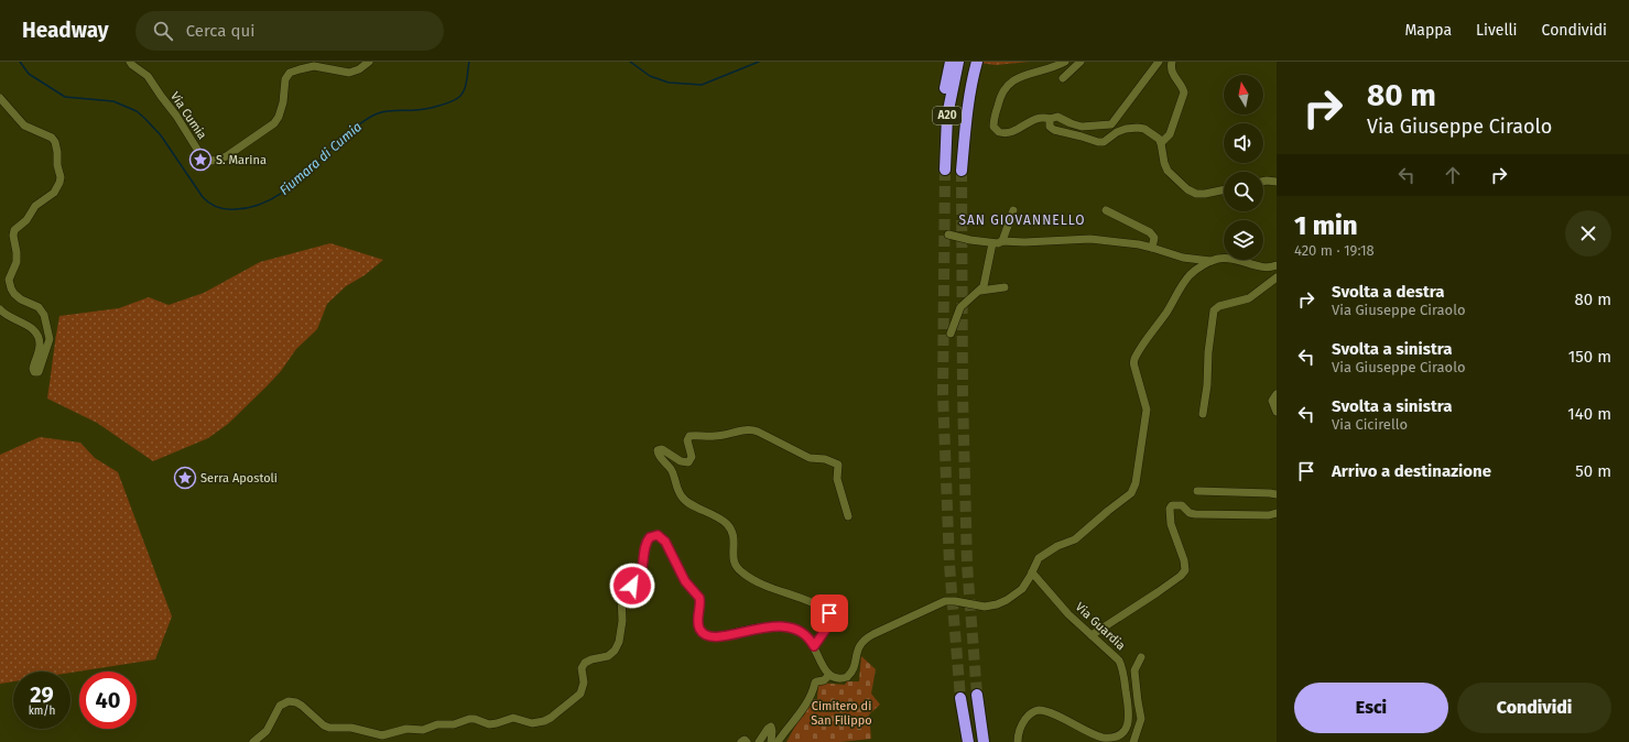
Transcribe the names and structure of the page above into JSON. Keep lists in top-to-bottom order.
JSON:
{
  "streets": {
    "highway": ["A20"],
    "street": ["Via Cumia", "Via Guardia"]
  },
  "districts": ["SAN GIOVANNELLO"],
  "water": ["Fiumara di Cumia"],
  "parks": ["Cimitero di San Filippo"],
  "places": {
    "place": ["S. Marina", "Serra Apostoli"]
  },
  "north": "top",
  "page": {
    "header": "Headway",
    "search": "Cerca qui",
    "nav": ["Mappa", "Livelli", "Condividi"],
    "turn": ["80 m", "Via Giuseppe Ciraolo"],
    "heading": ["1 min", "420 m · 19:18"],
    "list": [
      {
        "name": "Svolta a destra",
        "note": "Via Giuseppe Ciraolo",
        "value": "80 m"
      },
      {
        "name": "Svolta a sinistra",
        "note": "Via Giuseppe Ciraolo",
        "value": "150 m"
      },
      {
        "name": "Svolta a sinistra",
        "note": "Via Cicirello",
        "value": "140 m"
      },
      {
        "name": "Arrivo a destinazione",
        "value": "50 m"
      }
    ],
    "speed": "29 km/h",
    "limit": "40",
    "buttons": ["Esci", "Condividi"]
  }
}
